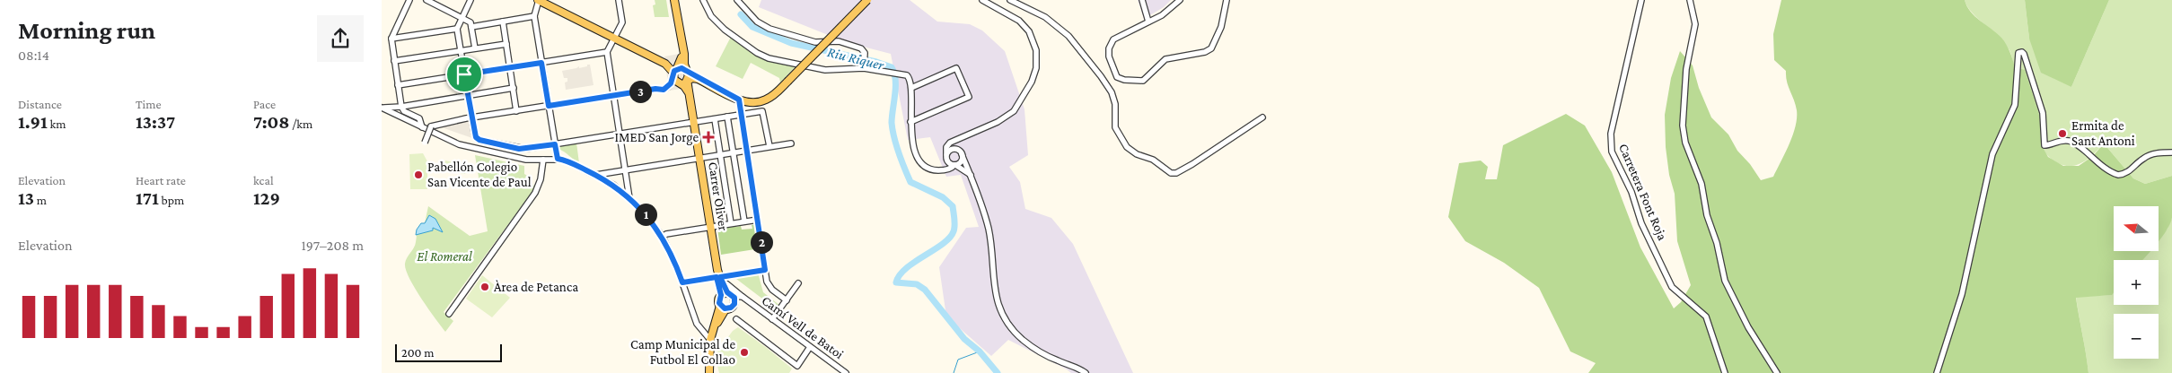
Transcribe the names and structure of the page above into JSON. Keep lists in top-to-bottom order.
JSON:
{
  "streets": {
    "main road": ["Carrer Oliver"],
    "street": ["Carretera Font Roja", "Camí Vell de Batoi"]
  },
  "crossings": [
    ["Carrer Oliver", "Camí Vell de Batoi"]
  ],
  "water": ["Riu Riquer"],
  "parks": ["El Romeral"],
  "places": {
    "other": [
      "Ermita de Sant Antoni",
      "Pabellón Colegio San Vicente de Paul",
      "Àrea de Petanca",
      "Camp Municipal de Futbol El Collao"
    ],
    "health": ["IMED San Jorge"]
  },
  "scale_bar": "200 m",
  "north": "left",
  "page": {
    "heading": ["Morning run", "08:14"],
    "stats": [
      ["Distance", "1.91 km"],
      ["Time", "13:37"],
      ["Pace", "7:08 /km"],
      ["Elevation", "13 m"],
      ["Heart rate", "171 bpm"],
      ["kcal", "129"]
    ],
    "pins": ["3", "1", "2"],
    "map_buttons": ["+", "−"],
    "chart": ["Elevation", "197–208 m"],
    "scale": "200 m"
  }
}
